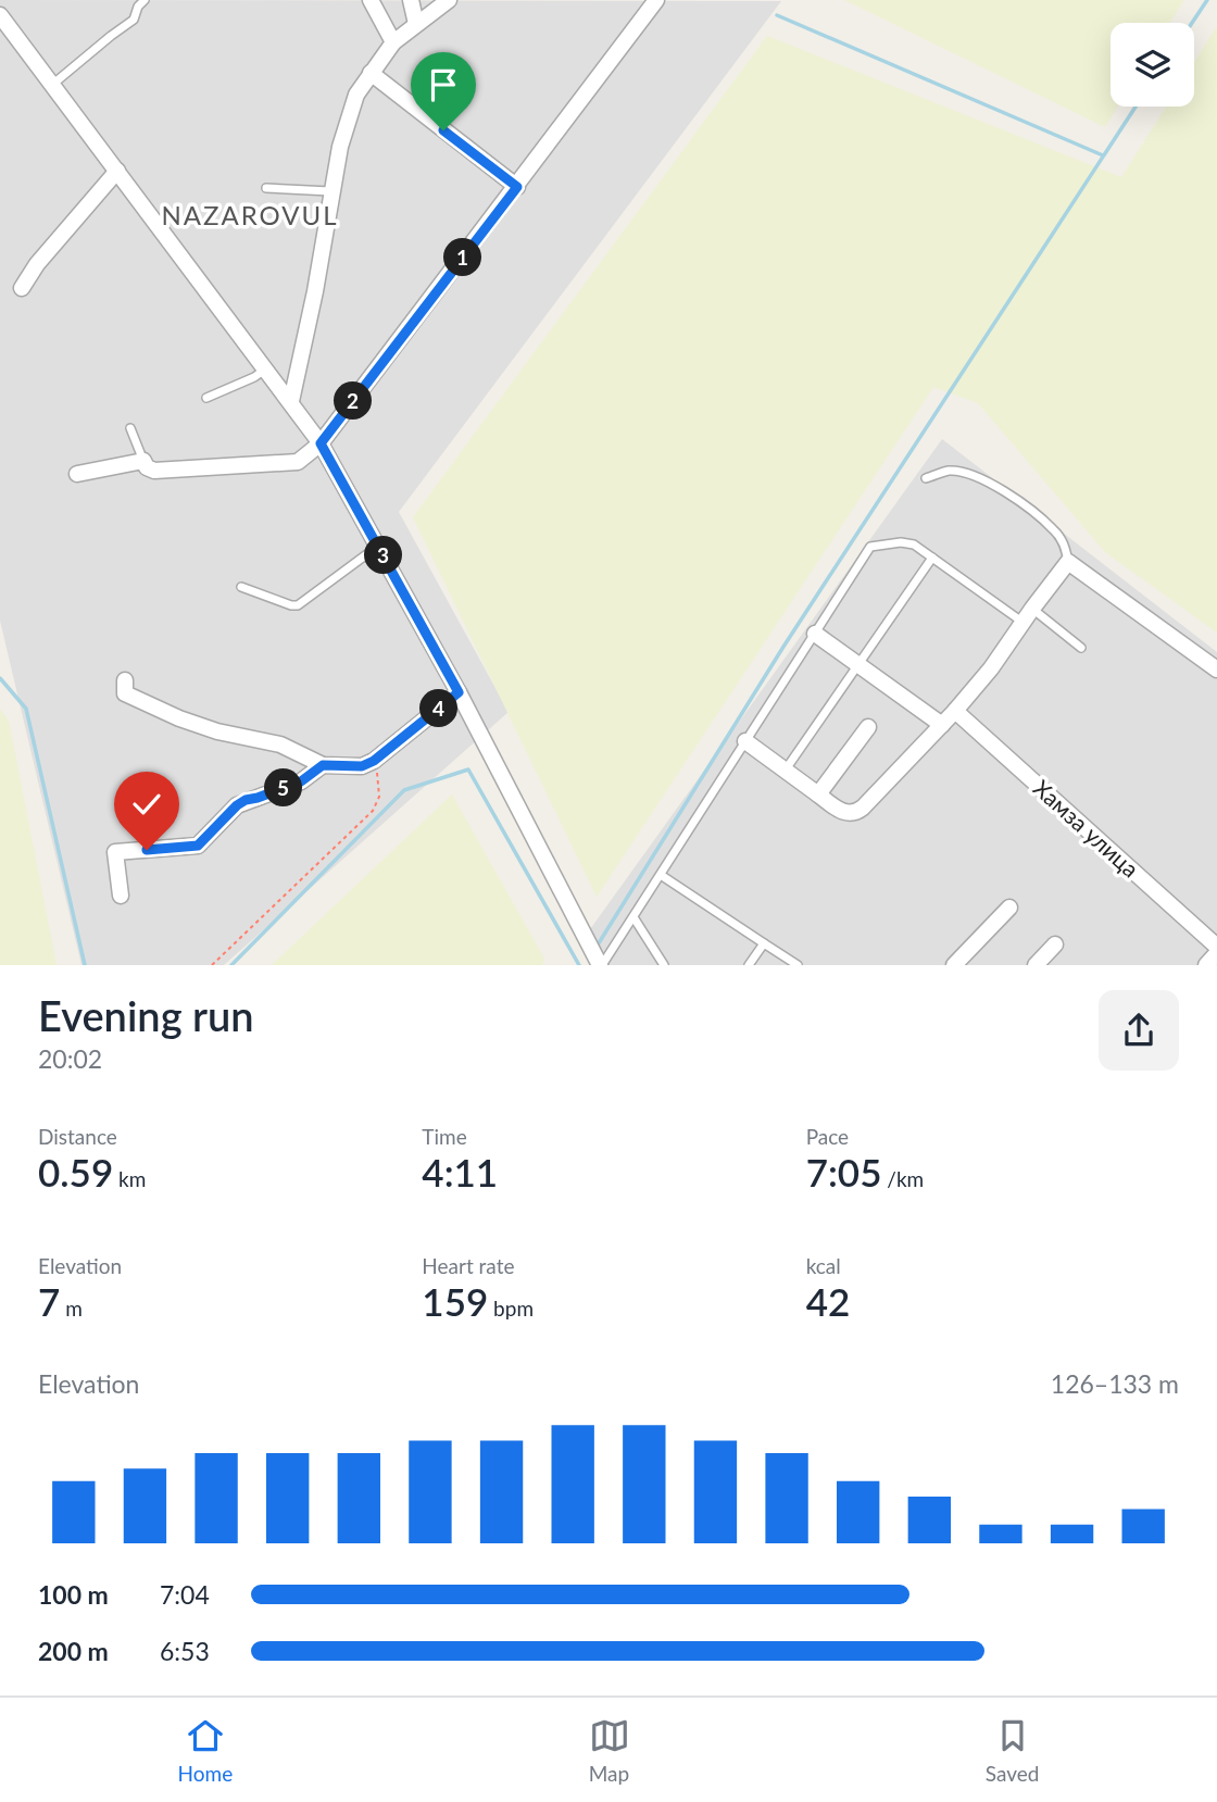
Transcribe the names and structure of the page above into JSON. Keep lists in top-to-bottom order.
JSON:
{
  "streets": {
    "street": ["Хамза улица"]
  },
  "districts": ["NAZAROVUL"],
  "page": {
    "pins": [
      "1",
      "2",
      "3",
      "4",
      "5"
    ],
    "heading": ["Evening run", "20:02"],
    "stats": [
      ["Distance", "0.59 km"],
      ["Time", "4:11"],
      ["Pace", "7:05 /km"],
      ["Elevation", "7 m"],
      ["Heart rate", "159 bpm"],
      ["kcal", "42"]
    ],
    "chart": ["Elevation", "126–133 m"],
    "list": [
      {
        "name": "100 m",
        "note": "7:04"
      },
      {
        "name": "200 m",
        "note": "6:53"
      }
    ],
    "tabs": ["Home", "Map", "Saved"]
  }
}
